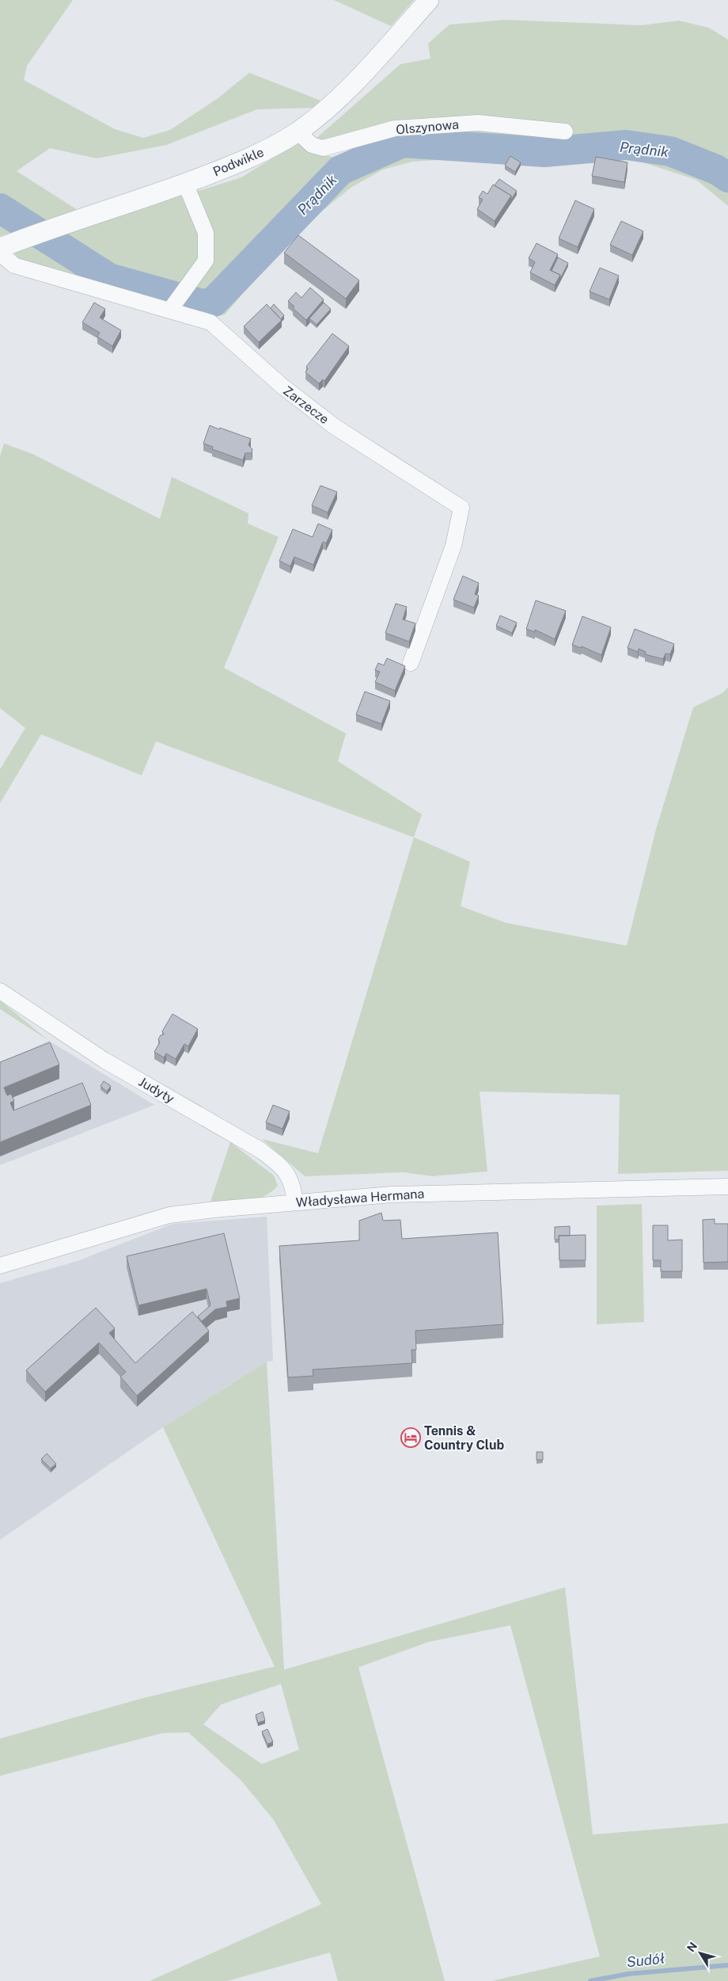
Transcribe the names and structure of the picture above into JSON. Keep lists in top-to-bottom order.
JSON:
{
  "streets": {
    "street": [
      "Olszynowa",
      "Podwikle",
      "Zarzecze",
      "Judyty",
      "Władysława Hermana"
    ]
  },
  "crossings": [
    ["Olszynowa", "Podwikle"],
    ["Podwikle", "Zarzecze"],
    ["Judyty", "Władysława Hermana"]
  ],
  "water": ["Prądnik", "Sudół"],
  "places": {
    "hotel": ["Tennis & Country Club"]
  },
  "north": "top left"
}
